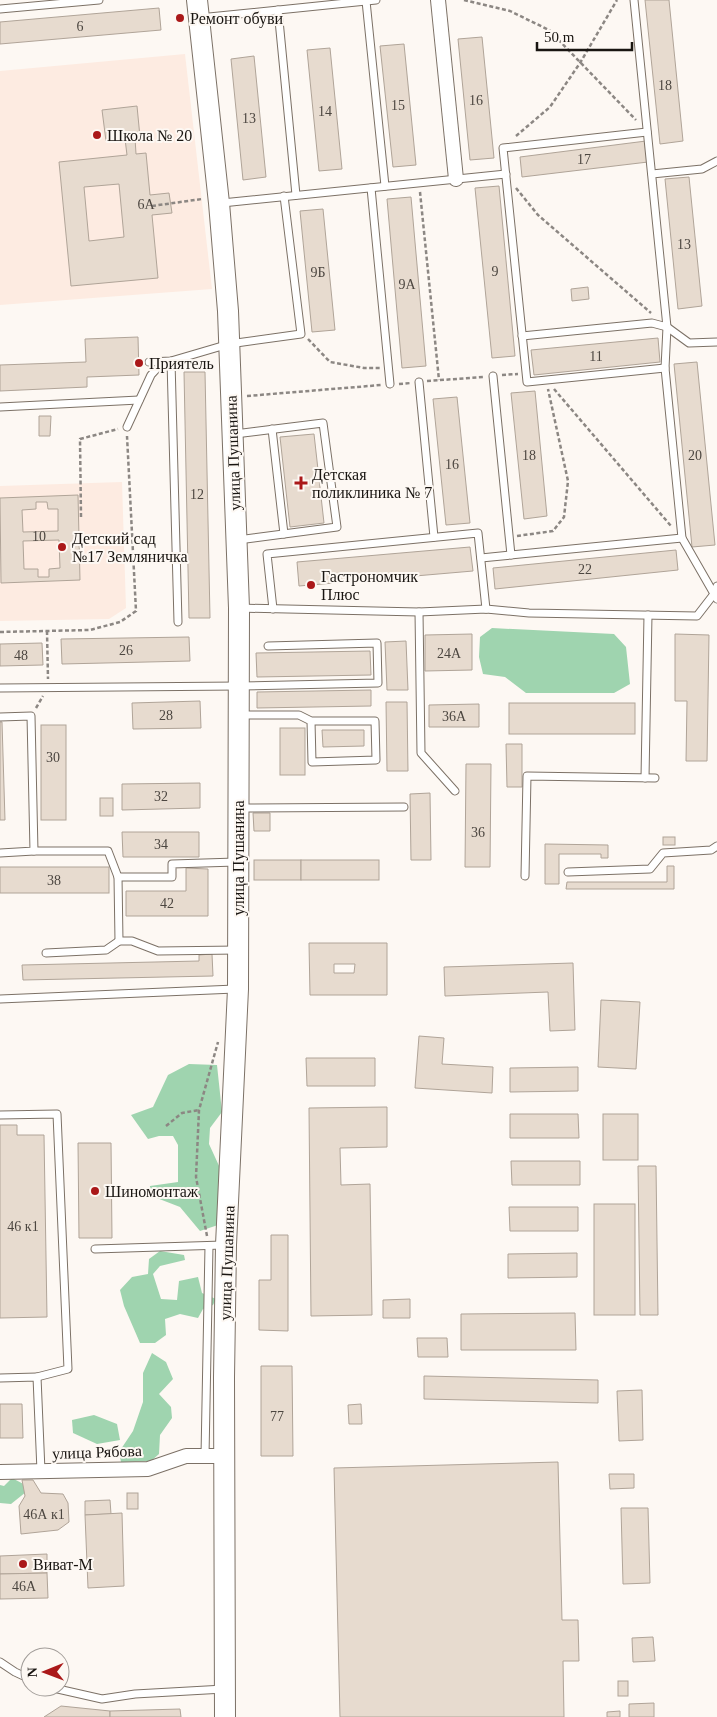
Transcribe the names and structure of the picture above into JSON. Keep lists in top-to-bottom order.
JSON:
{
  "streets": {
    "street": ["улица Пушанина", "улица Рябова"]
  },
  "crossings": [
    ["улица Пушанина", "улица Рябова"]
  ],
  "places": {
    "other": [
      "Ремонт обуви",
      "Школа № 20",
      "Приятель",
      "Детский сад №17 Земляничка",
      "Гастрономчик Плюс",
      "Шиномонтаж",
      "Виват-М"
    ],
    "health": ["Детская поликлиника № 7"]
  },
  "house_numbers": [
    "6",
    "18",
    "16",
    "15",
    "14",
    "13",
    "17",
    "6А",
    "13",
    "9",
    "9Б",
    "9А",
    "11",
    "18",
    "20",
    "16",
    "12",
    "10",
    "22",
    "26",
    "24А",
    "48",
    "28",
    "36А",
    "30",
    "32",
    "36",
    "34",
    "38",
    "42",
    "46 к1",
    "77",
    "46А к1",
    "46А"
  ],
  "scale_bar": "50 m",
  "north": "left"
}
